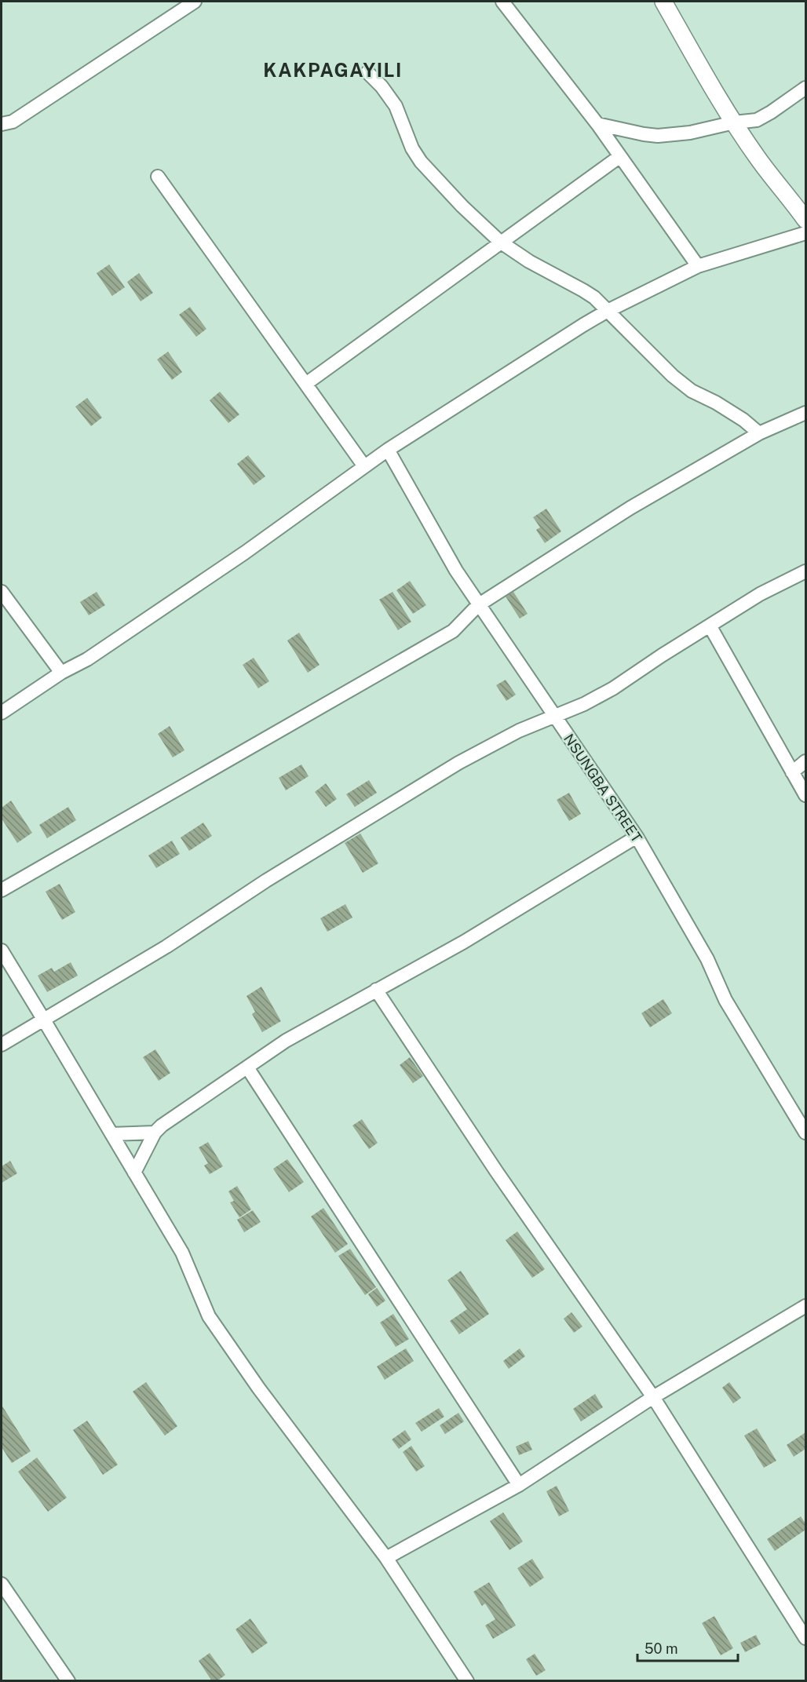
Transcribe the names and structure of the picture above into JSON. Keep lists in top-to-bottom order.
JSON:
{
  "streets": {
    "street": ["NSUNGBA STREET"]
  },
  "districts": ["KAKPAGAYILI"],
  "scale_bar": "50 m"
}
